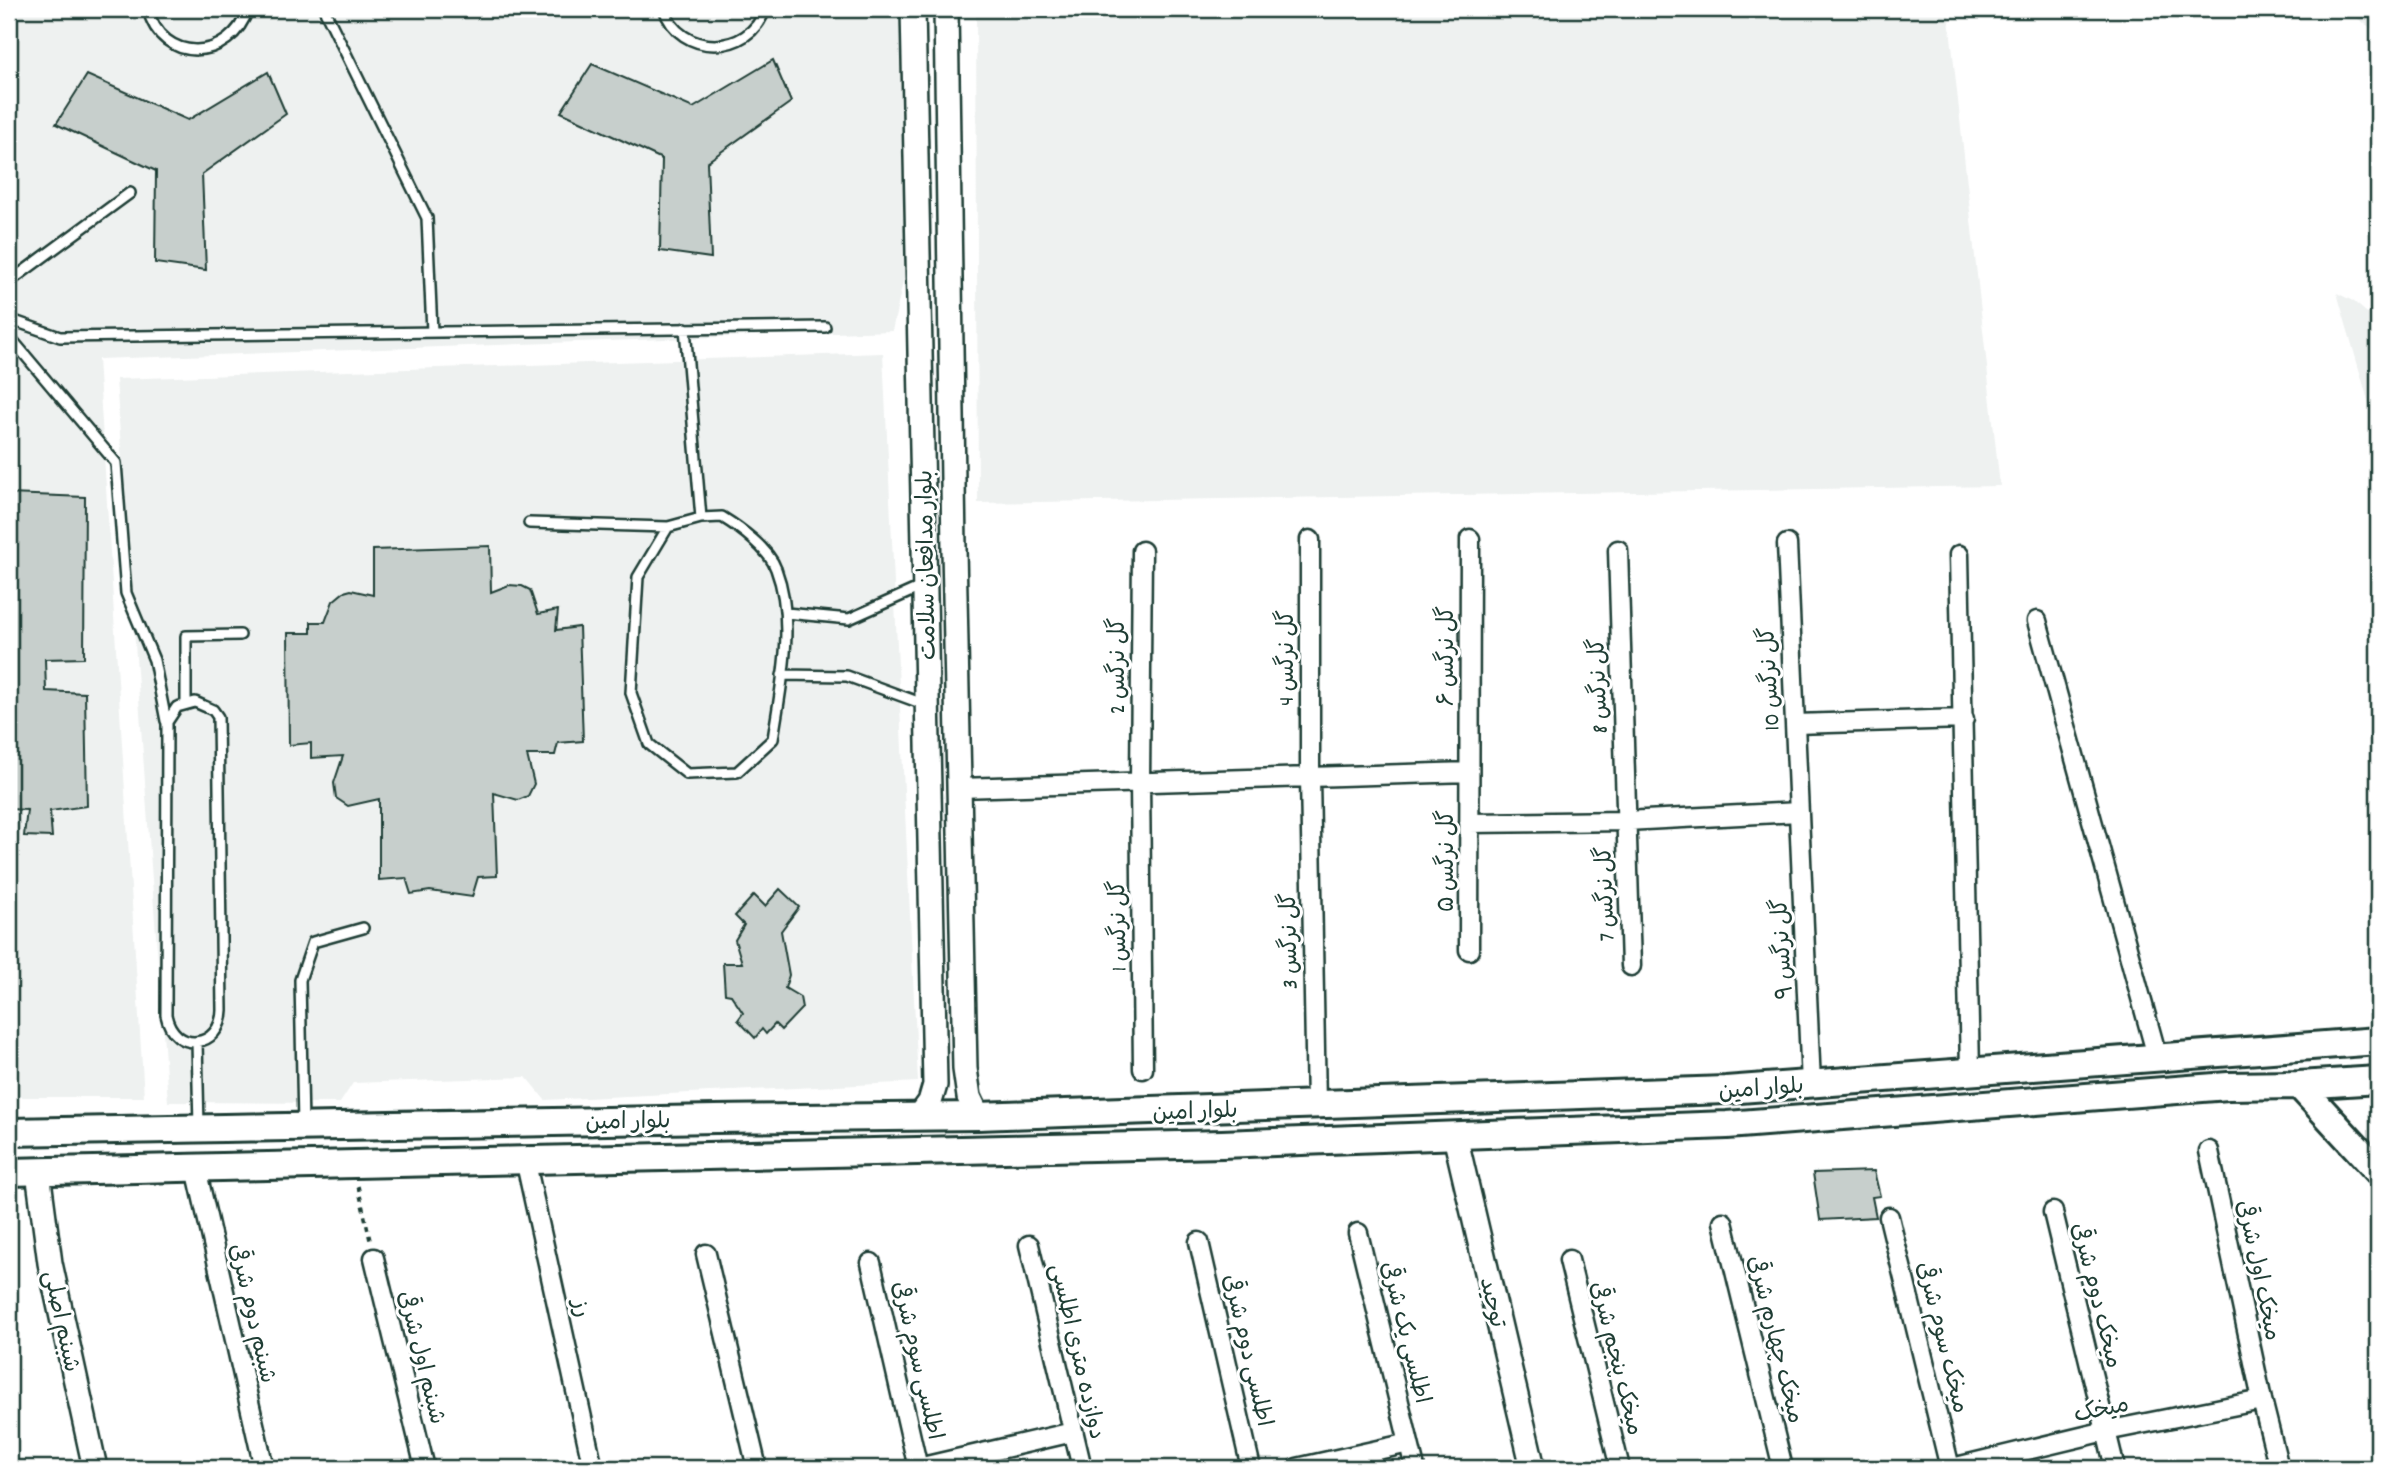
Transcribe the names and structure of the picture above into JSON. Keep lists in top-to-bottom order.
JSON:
{
  "streets": {
    "main road": ["بلوار امین"],
    "street": [
      "بلوار مدافعان سلامت",
      "گل نرگس ۶",
      "گل نرگس 4",
      "گل نرگس 2",
      "گل نرگس 10",
      "گل نرگس 8",
      "گل نرگس ۵",
      "گل نرگس 7",
      "گل نرگس 1",
      "گل نرگس 3",
      "گل نرگس ۹",
      "میخک اول شرقی",
      "میخک دوم شرقی",
      "توحید",
      "رز",
      "شبنم دوم شرقی",
      "شبنم اصلی",
      "اطلسی یک شرقی",
      "میخک سوم شرقی",
      "میخک چهارم شرقی",
      "اطلسی دوم شرقی",
      "دوازده متری اطلسی",
      "شبنم اول شرقی",
      "میخک پنجم شرقی",
      "اطلسی سوم شرقی",
      "میخک"
    ]
  },
  "crossings": [
    ["بلوار مدافعان سلامت", "بلوار امین"],
    ["گل نرگس ۶", "گل نرگس ۵"],
    ["گل نرگس 4", "گل نرگس 3"],
    ["گل نرگس 2", "گل نرگس 1"],
    ["گل نرگس 10", "گل نرگس ۹"],
    ["گل نرگس 8", "گل نرگس 7"],
    ["گل نرگس 3", "بلوار امین"],
    ["گل نرگس ۹", "بلوار امین"],
    ["بلوار امین", "توحید"],
    ["بلوار امین", "رز"],
    ["بلوار امین", "شبنم دوم شرقی"],
    ["بلوار امین", "شبنم اصلی"],
    ["میخک اول شرقی", "میخک"],
    ["میخک دوم شرقی", "میخک"],
    ["میخک سوم شرقی", "میخک"]
  ]
}
